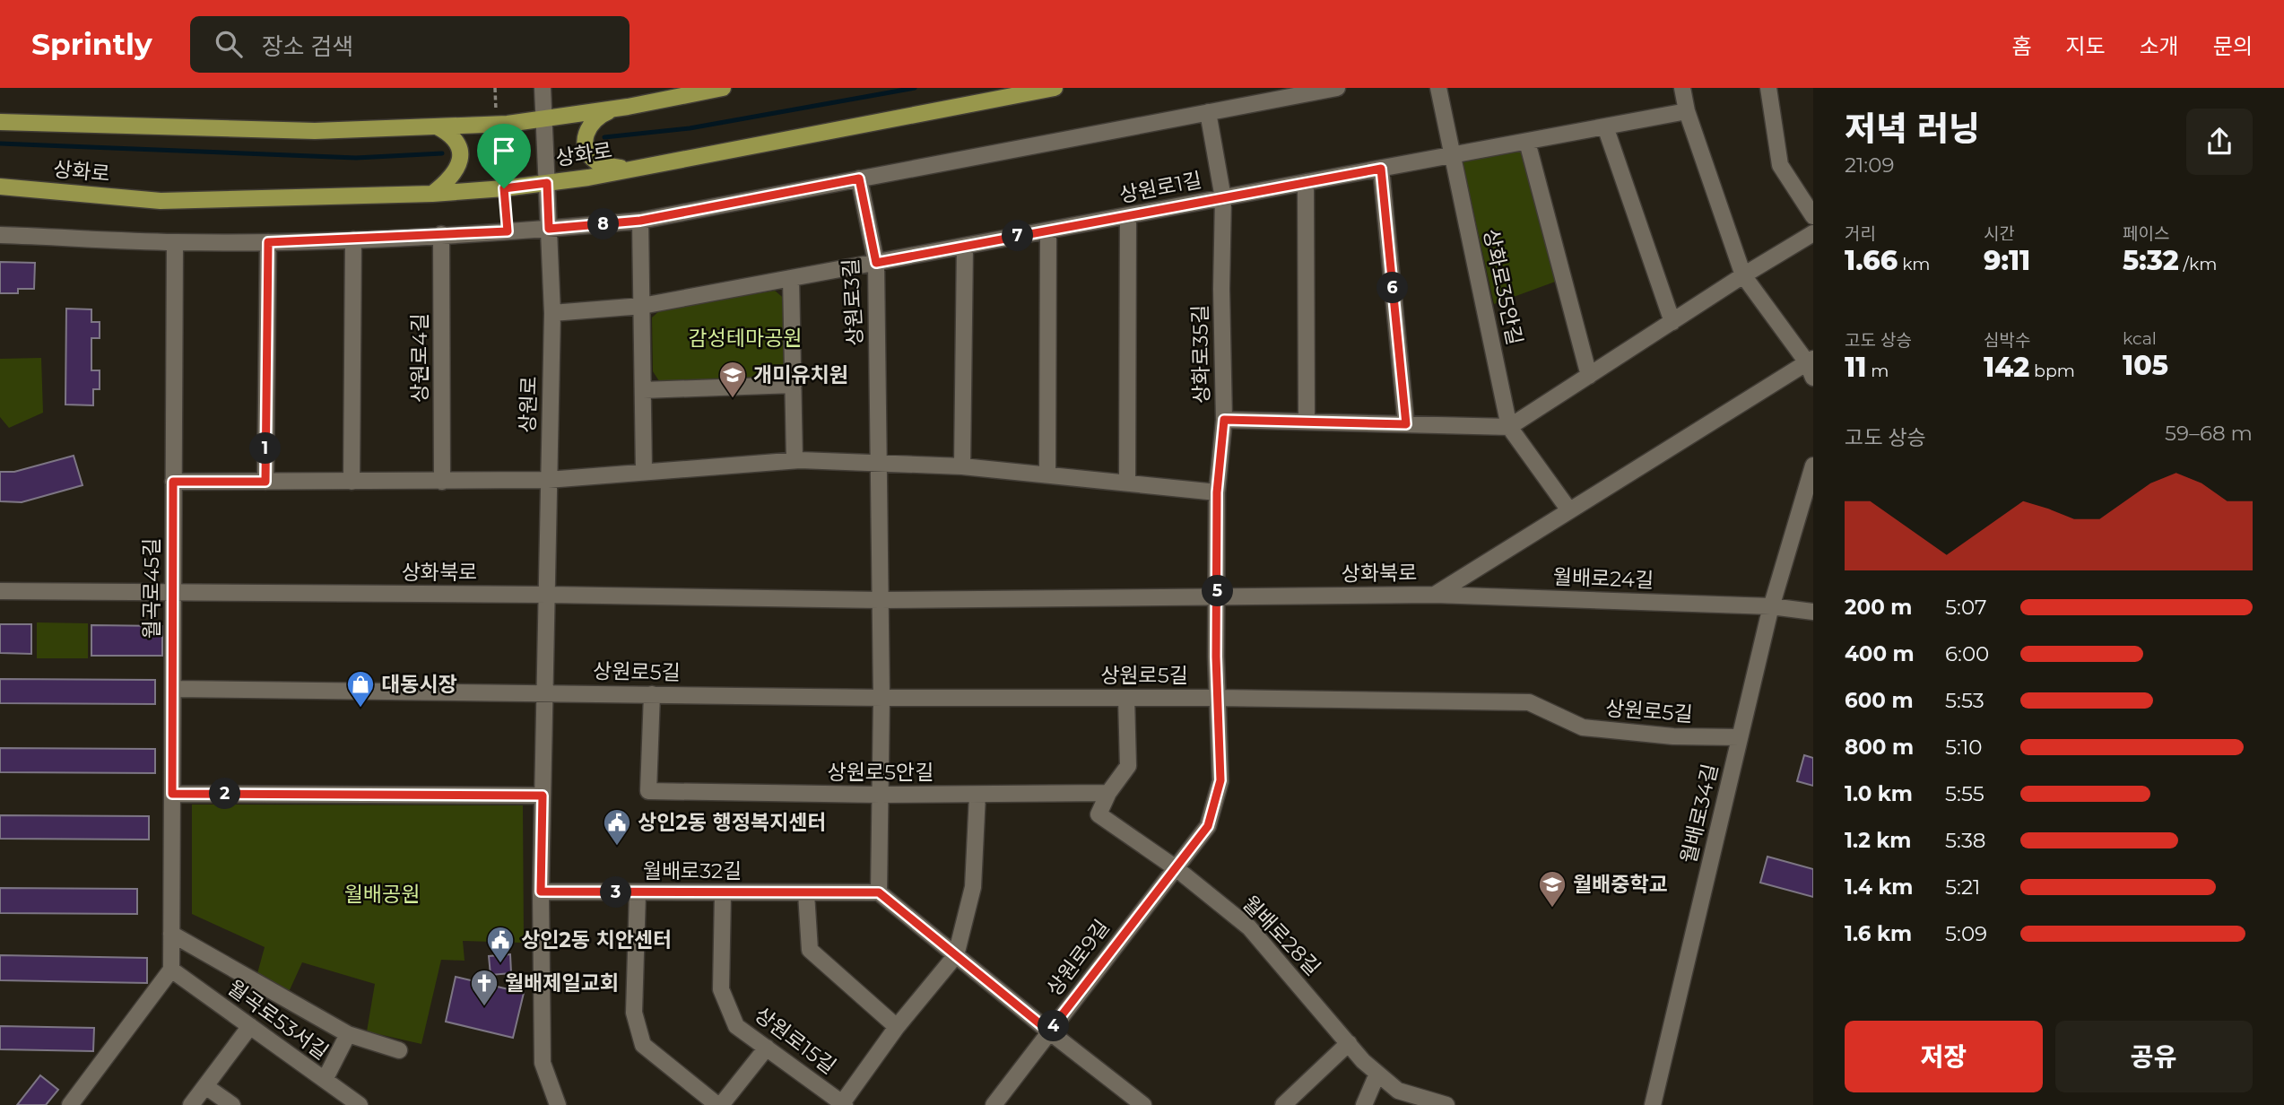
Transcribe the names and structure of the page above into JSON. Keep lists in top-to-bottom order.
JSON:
{
  "streets": {
    "main road": ["상화로"],
    "street": [
      "상원로1길",
      "상화로35안길",
      "상원로3길",
      "상화로35길",
      "상원로4길",
      "상원로",
      "상화북로",
      "월배로24길",
      "월곡로45길",
      "상원로5길",
      "상원로5안길",
      "월배로34길",
      "월배로32길",
      "월배로28길",
      "상원로9길",
      "월곡로53서길",
      "상원로15길"
    ]
  },
  "crossings": [
    ["상화로", "상원로"],
    ["상원로1길", "상화로35안길"],
    ["상원로1길", "상원로3길"],
    ["상원로1길", "상화로35길"],
    ["상원로1길", "상원로"],
    ["상화로35길", "상화북로"],
    ["상화로35길", "상원로9길"],
    ["상원로", "상화북로"],
    ["상원로", "상원로5길"],
    ["상원로", "월배로32길"],
    ["상화북로", "월배로24길"],
    ["상화북로", "월곡로45길"],
    ["상화북로", "상원로9길"],
    ["월배로24길", "월배로34길"],
    ["월곡로45길", "월곡로53서길"],
    ["상원로5길", "상원로5안길"],
    ["상원로5길", "월배로34길"],
    ["상원로5길", "상원로9길"],
    ["월배로32길", "상원로15길"],
    ["월배로28길", "상원로9길"]
  ],
  "parks": ["감성테마공원", "월배공원"],
  "places": {
    "school or university": ["개미유치원", "월배중학교"],
    "shop": ["대동시장"],
    "public building": ["상인2동 행정복지센터", "상인2동 치안센터"],
    "church": ["월배제일교회"]
  },
  "page": {
    "header": "Sprintly",
    "search": "장소 검색",
    "nav": [
      "홈",
      "지도",
      "소개",
      "문의"
    ],
    "heading": ["저녁 러닝", "21:09"],
    "stats": [
      ["거리", "1.66 km"],
      ["시간", "9:11"],
      ["페이스", "5:32 /km"],
      ["고도 상승", "11 m"],
      ["심박수", "142 bpm"],
      ["kcal", "105"]
    ],
    "pins": [
      "8",
      "7",
      "6",
      "1",
      "5",
      "2",
      "3",
      "4"
    ],
    "chart": ["고도 상승", "59–68 m"],
    "list": [
      {
        "name": "200 m",
        "note": "5:07"
      },
      {
        "name": "400 m",
        "note": "6:00"
      },
      {
        "name": "600 m",
        "note": "5:53"
      },
      {
        "name": "800 m",
        "note": "5:10"
      },
      {
        "name": "1.0 km",
        "note": "5:55"
      },
      {
        "name": "1.2 km",
        "note": "5:38"
      },
      {
        "name": "1.4 km",
        "note": "5:21"
      },
      {
        "name": "1.6 km",
        "note": "5:09"
      }
    ],
    "buttons": ["저장", "공유"]
  }
}
